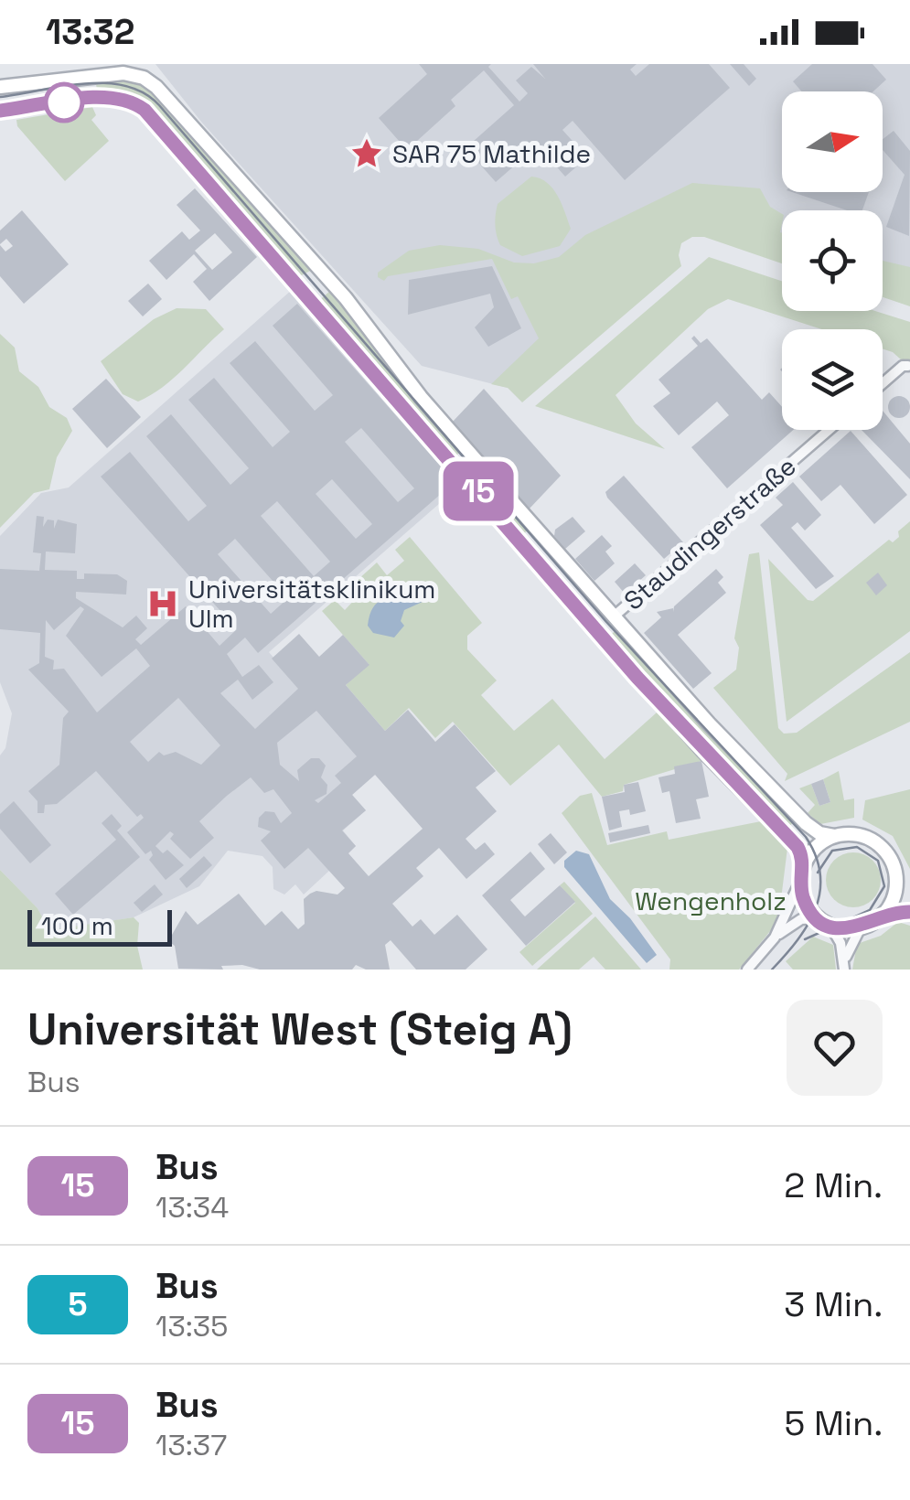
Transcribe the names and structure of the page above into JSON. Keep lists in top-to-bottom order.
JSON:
{
  "streets": {
    "street": ["Staudingerstraße"]
  },
  "parks": ["Wengenholz"],
  "places": {
    "place": ["SAR 75 Mathilde"],
    "hospital": ["Universitätsklinikum Ulm"]
  },
  "lines": ["bus line 15"],
  "scale_bar": "100 m",
  "north": "right",
  "page": {
    "status": "13:32",
    "on_map": "15",
    "scale": "100 m",
    "heading": ["Universität West (Steig A)", "Bus"],
    "list": [
      {
        "mark": "15",
        "name": "Bus",
        "note": "13:34",
        "value": "2 Min."
      },
      {
        "mark": "5",
        "name": "Bus",
        "note": "13:35",
        "value": "3 Min."
      },
      {
        "mark": "15",
        "name": "Bus",
        "note": "13:37",
        "value": "5 Min."
      }
    ]
  }
}
